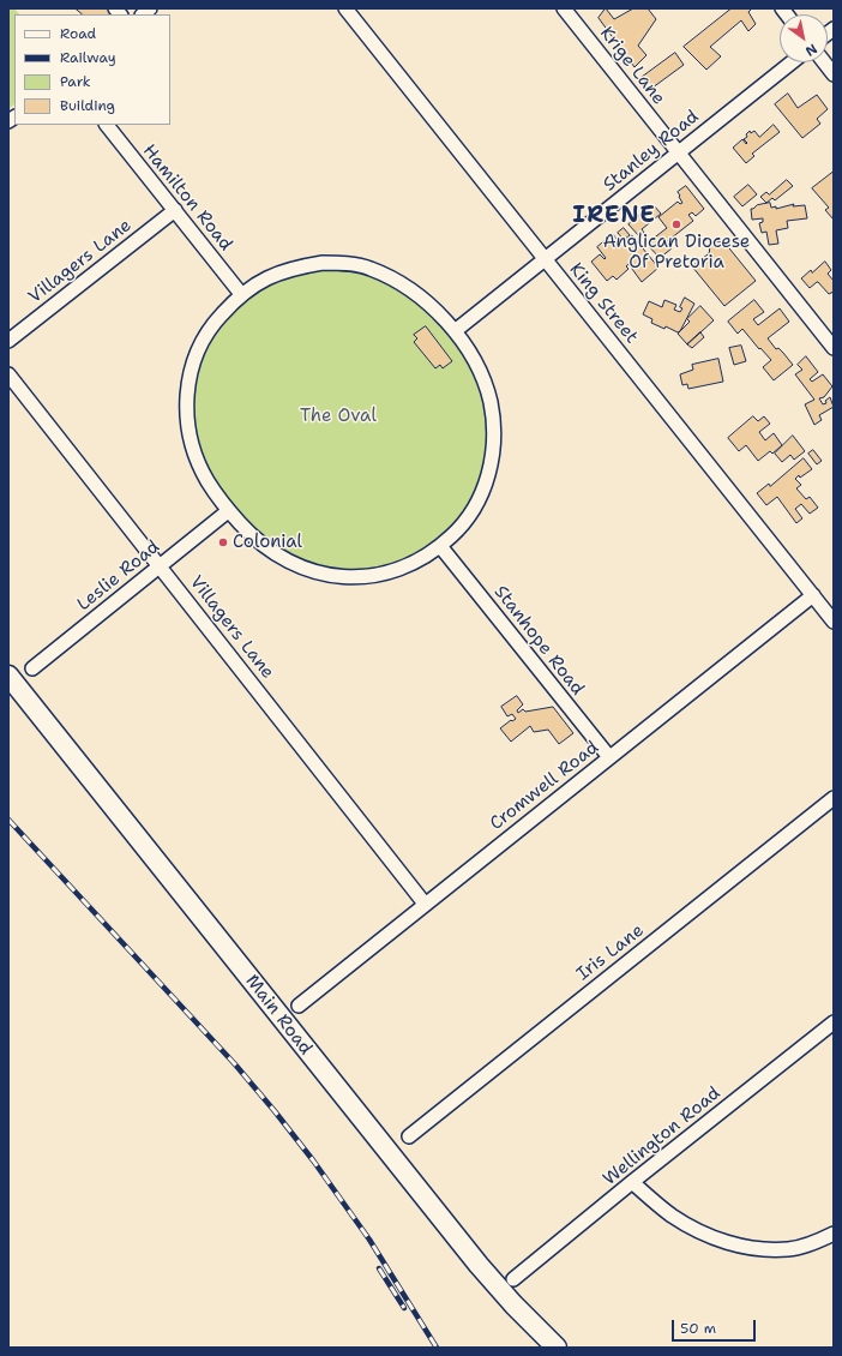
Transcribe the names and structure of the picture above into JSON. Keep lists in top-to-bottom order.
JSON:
{
  "streets": {
    "main road": ["Main Road"],
    "street": [
      "Krige Lane",
      "Stanley Road",
      "Hamilton Road",
      "Villagers Lane",
      "King Street",
      "Leslie Road",
      "Stanhope Road",
      "Cromwell Road",
      "Iris Lane",
      "Wellington Road"
    ]
  },
  "crossings": [
    ["Krige Lane", "Stanley Road"],
    ["Stanley Road", "King Street"],
    ["Hamilton Road", "Villagers Lane"],
    ["Villagers Lane", "Leslie Road"],
    ["Villagers Lane", "Cromwell Road"],
    ["King Street", "Cromwell Road"],
    ["Stanhope Road", "Cromwell Road"]
  ],
  "districts": ["IRENE"],
  "parks": ["The Oval"],
  "places": ["Anglican Diocese Of Pretoria", "Colonial"],
  "legend": [
    "Road",
    "Railway",
    "Park",
    "Building"
  ],
  "scale_bar": "50 m",
  "north": "bottom right"
}
